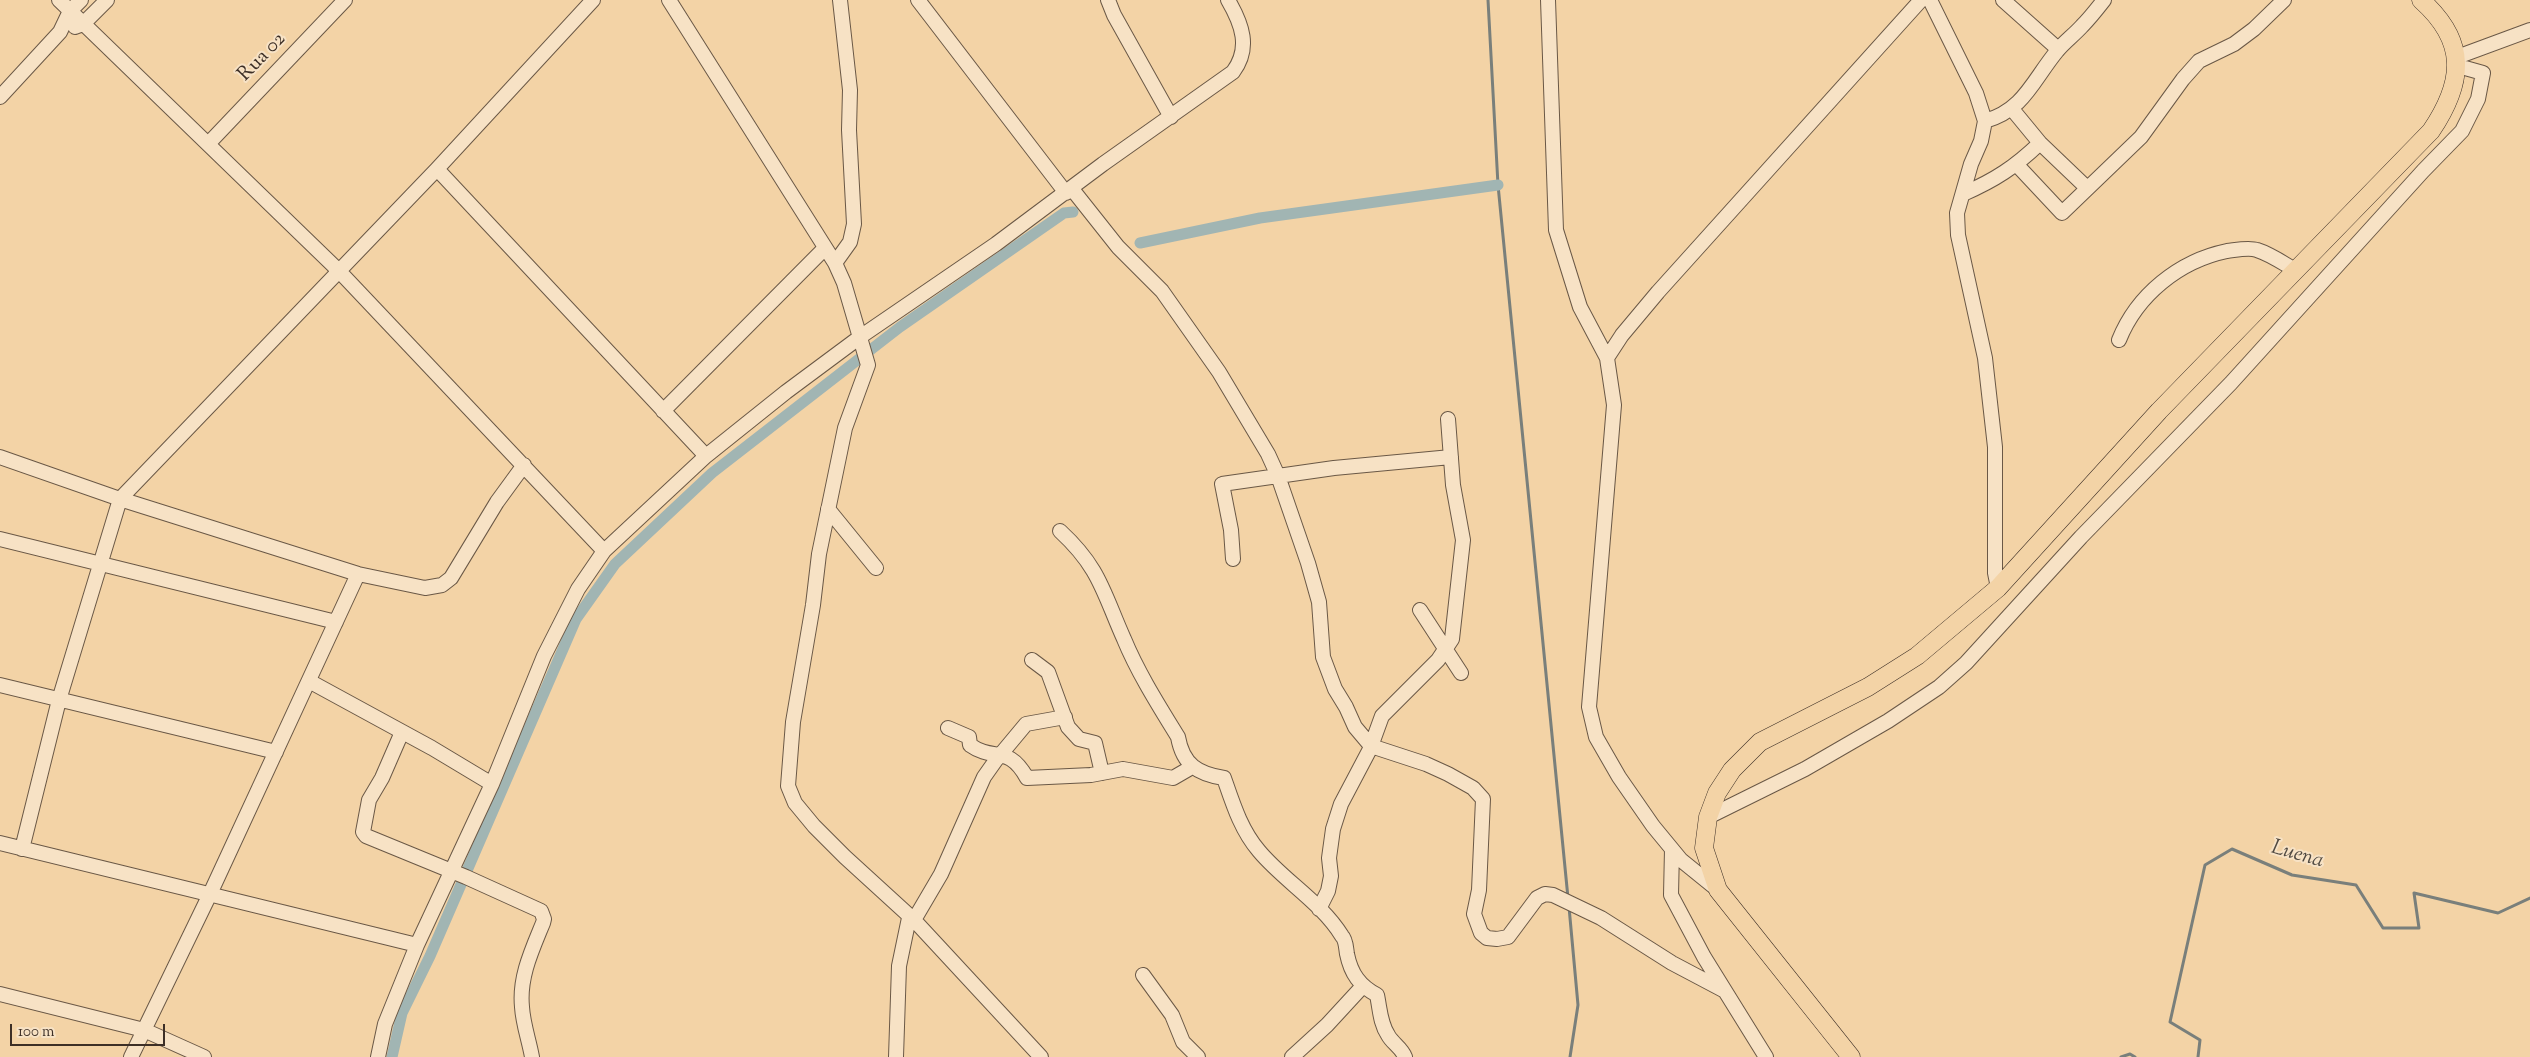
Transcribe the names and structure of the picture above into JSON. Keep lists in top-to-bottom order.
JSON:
{
  "streets": {
    "street": ["Rua 02"]
  },
  "water": ["Luena"],
  "scale_bar": "100 m"
}
